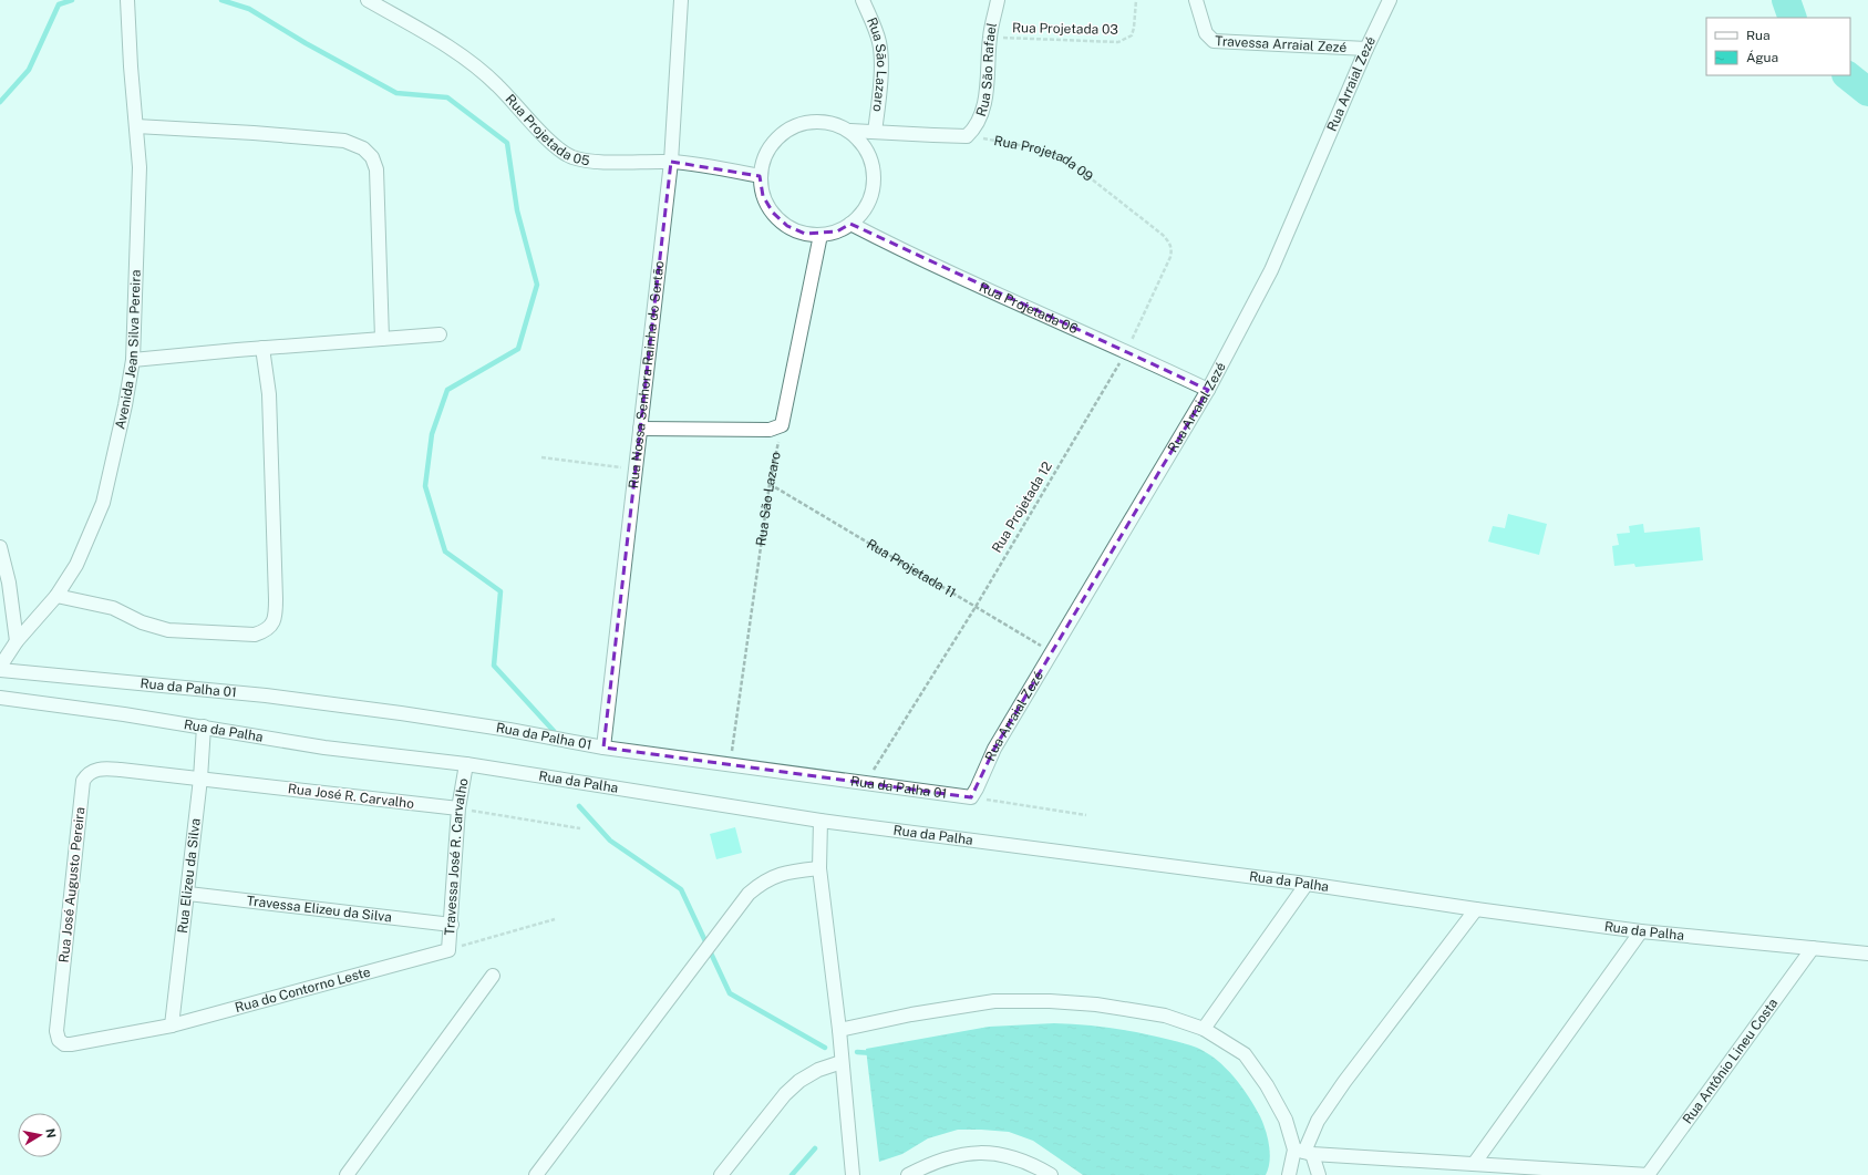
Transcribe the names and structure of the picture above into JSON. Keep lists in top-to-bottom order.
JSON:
{
  "streets": {
    "street": [
      "Travessa Arraial Zezé",
      "Rua São Lazaro",
      "Rua São Rafael",
      "Rua Arraial Zezé",
      "Rua Projetada 05",
      "Rua Projetada 06",
      "Avenida Jean Silva Pereira",
      "Rua Nossa Senhora Rainha do Sertão",
      "Rua da Palha 01",
      "Rua da Palha",
      "Rua José R. Carvalho",
      "Travessa José R. Carvalho",
      "Rua Elizeu da Silva",
      "Rua José Augusto Pereira",
      "Travessa Elizeu da Silva",
      "Rua do Contorno Leste",
      "Rua Antônio Lineu Costa"
    ],
    "path": [
      "Rua Projetada 03",
      "Rua Projetada 09",
      "Rua Projetada 12",
      "Rua Projetada 11"
    ]
  },
  "crossings": [
    ["Rua Projetada 03", "Rua São Rafael"],
    ["Travessa Arraial Zezé", "Rua Arraial Zezé"],
    ["Rua São Lazaro", "Rua Projetada 11"],
    ["Rua São Lazaro", "Rua da Palha 01"],
    ["Rua São Rafael", "Rua Projetada 09"],
    ["Rua Arraial Zezé", "Rua Projetada 06"],
    ["Rua Arraial Zezé", "Rua Projetada 11"],
    ["Rua Arraial Zezé", "Rua da Palha 01"],
    ["Rua Projetada 05", "Rua Projetada 06"],
    ["Rua Projetada 05", "Rua Nossa Senhora Rainha do Sertão"],
    ["Rua Projetada 09", "Rua Projetada 12"],
    ["Rua Projetada 06", "Rua Projetada 12"],
    ["Rua Nossa Senhora Rainha do Sertão", "Rua da Palha 01"],
    ["Rua Projetada 12", "Rua Projetada 11"],
    ["Rua Projetada 12", "Rua da Palha 01"],
    ["Rua da Palha", "Travessa José R. Carvalho"],
    ["Rua da Palha", "Rua Elizeu da Silva"],
    ["Rua da Palha", "Rua Antônio Lineu Costa"],
    ["Rua José R. Carvalho", "Travessa José R. Carvalho"],
    ["Rua José R. Carvalho", "Rua Elizeu da Silva"],
    ["Rua José R. Carvalho", "Rua José Augusto Pereira"],
    ["Travessa José R. Carvalho", "Travessa Elizeu da Silva"],
    ["Travessa José R. Carvalho", "Rua do Contorno Leste"],
    ["Rua Elizeu da Silva", "Travessa Elizeu da Silva"],
    ["Rua Elizeu da Silva", "Rua do Contorno Leste"],
    ["Rua José Augusto Pereira", "Rua do Contorno Leste"]
  ],
  "legend": ["Rua", "Água"],
  "north": "right"
}
